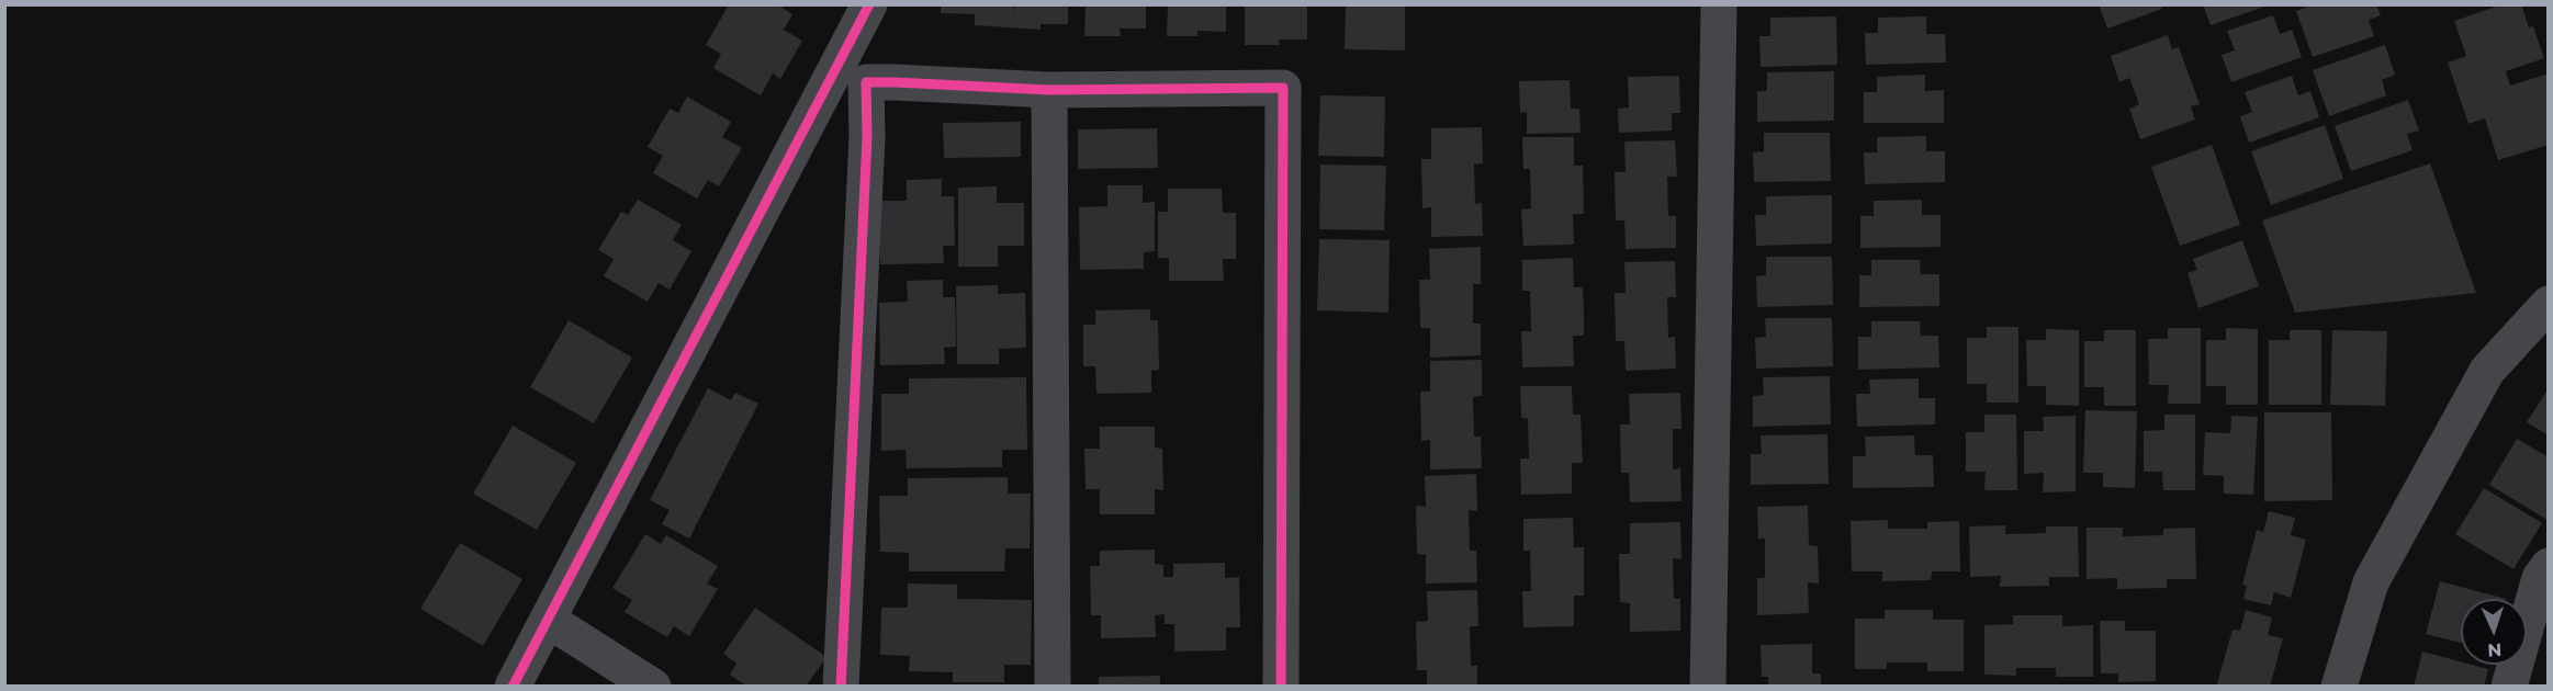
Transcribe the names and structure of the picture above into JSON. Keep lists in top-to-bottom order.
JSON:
{
  "north": "bottom"
}
